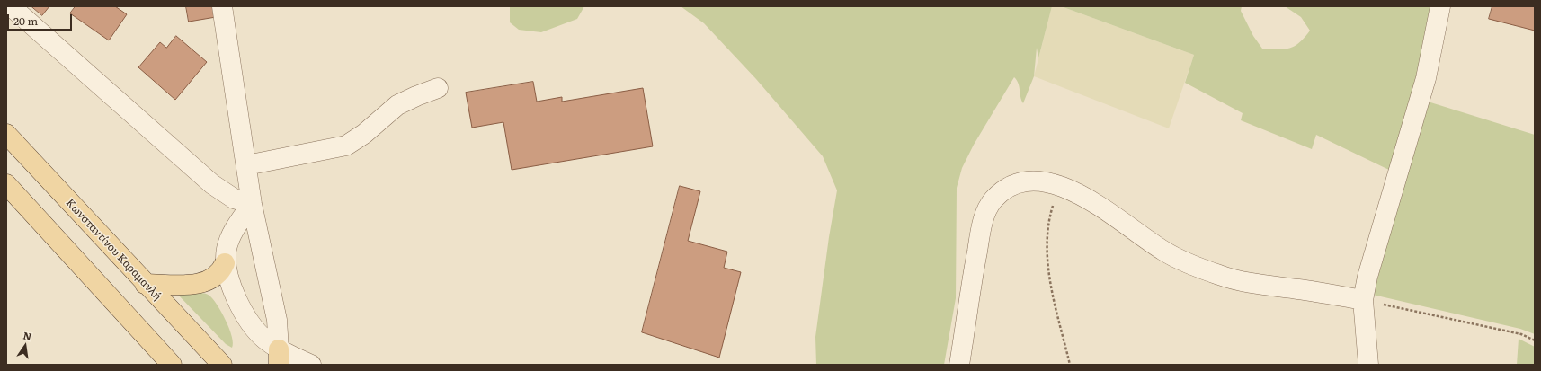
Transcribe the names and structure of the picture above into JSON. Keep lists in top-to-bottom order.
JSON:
{
  "streets": {
    "main road": ["Κωνσταντίνου Καραμανλή"]
  },
  "scale_bar": "20 m",
  "north": "top"
}
